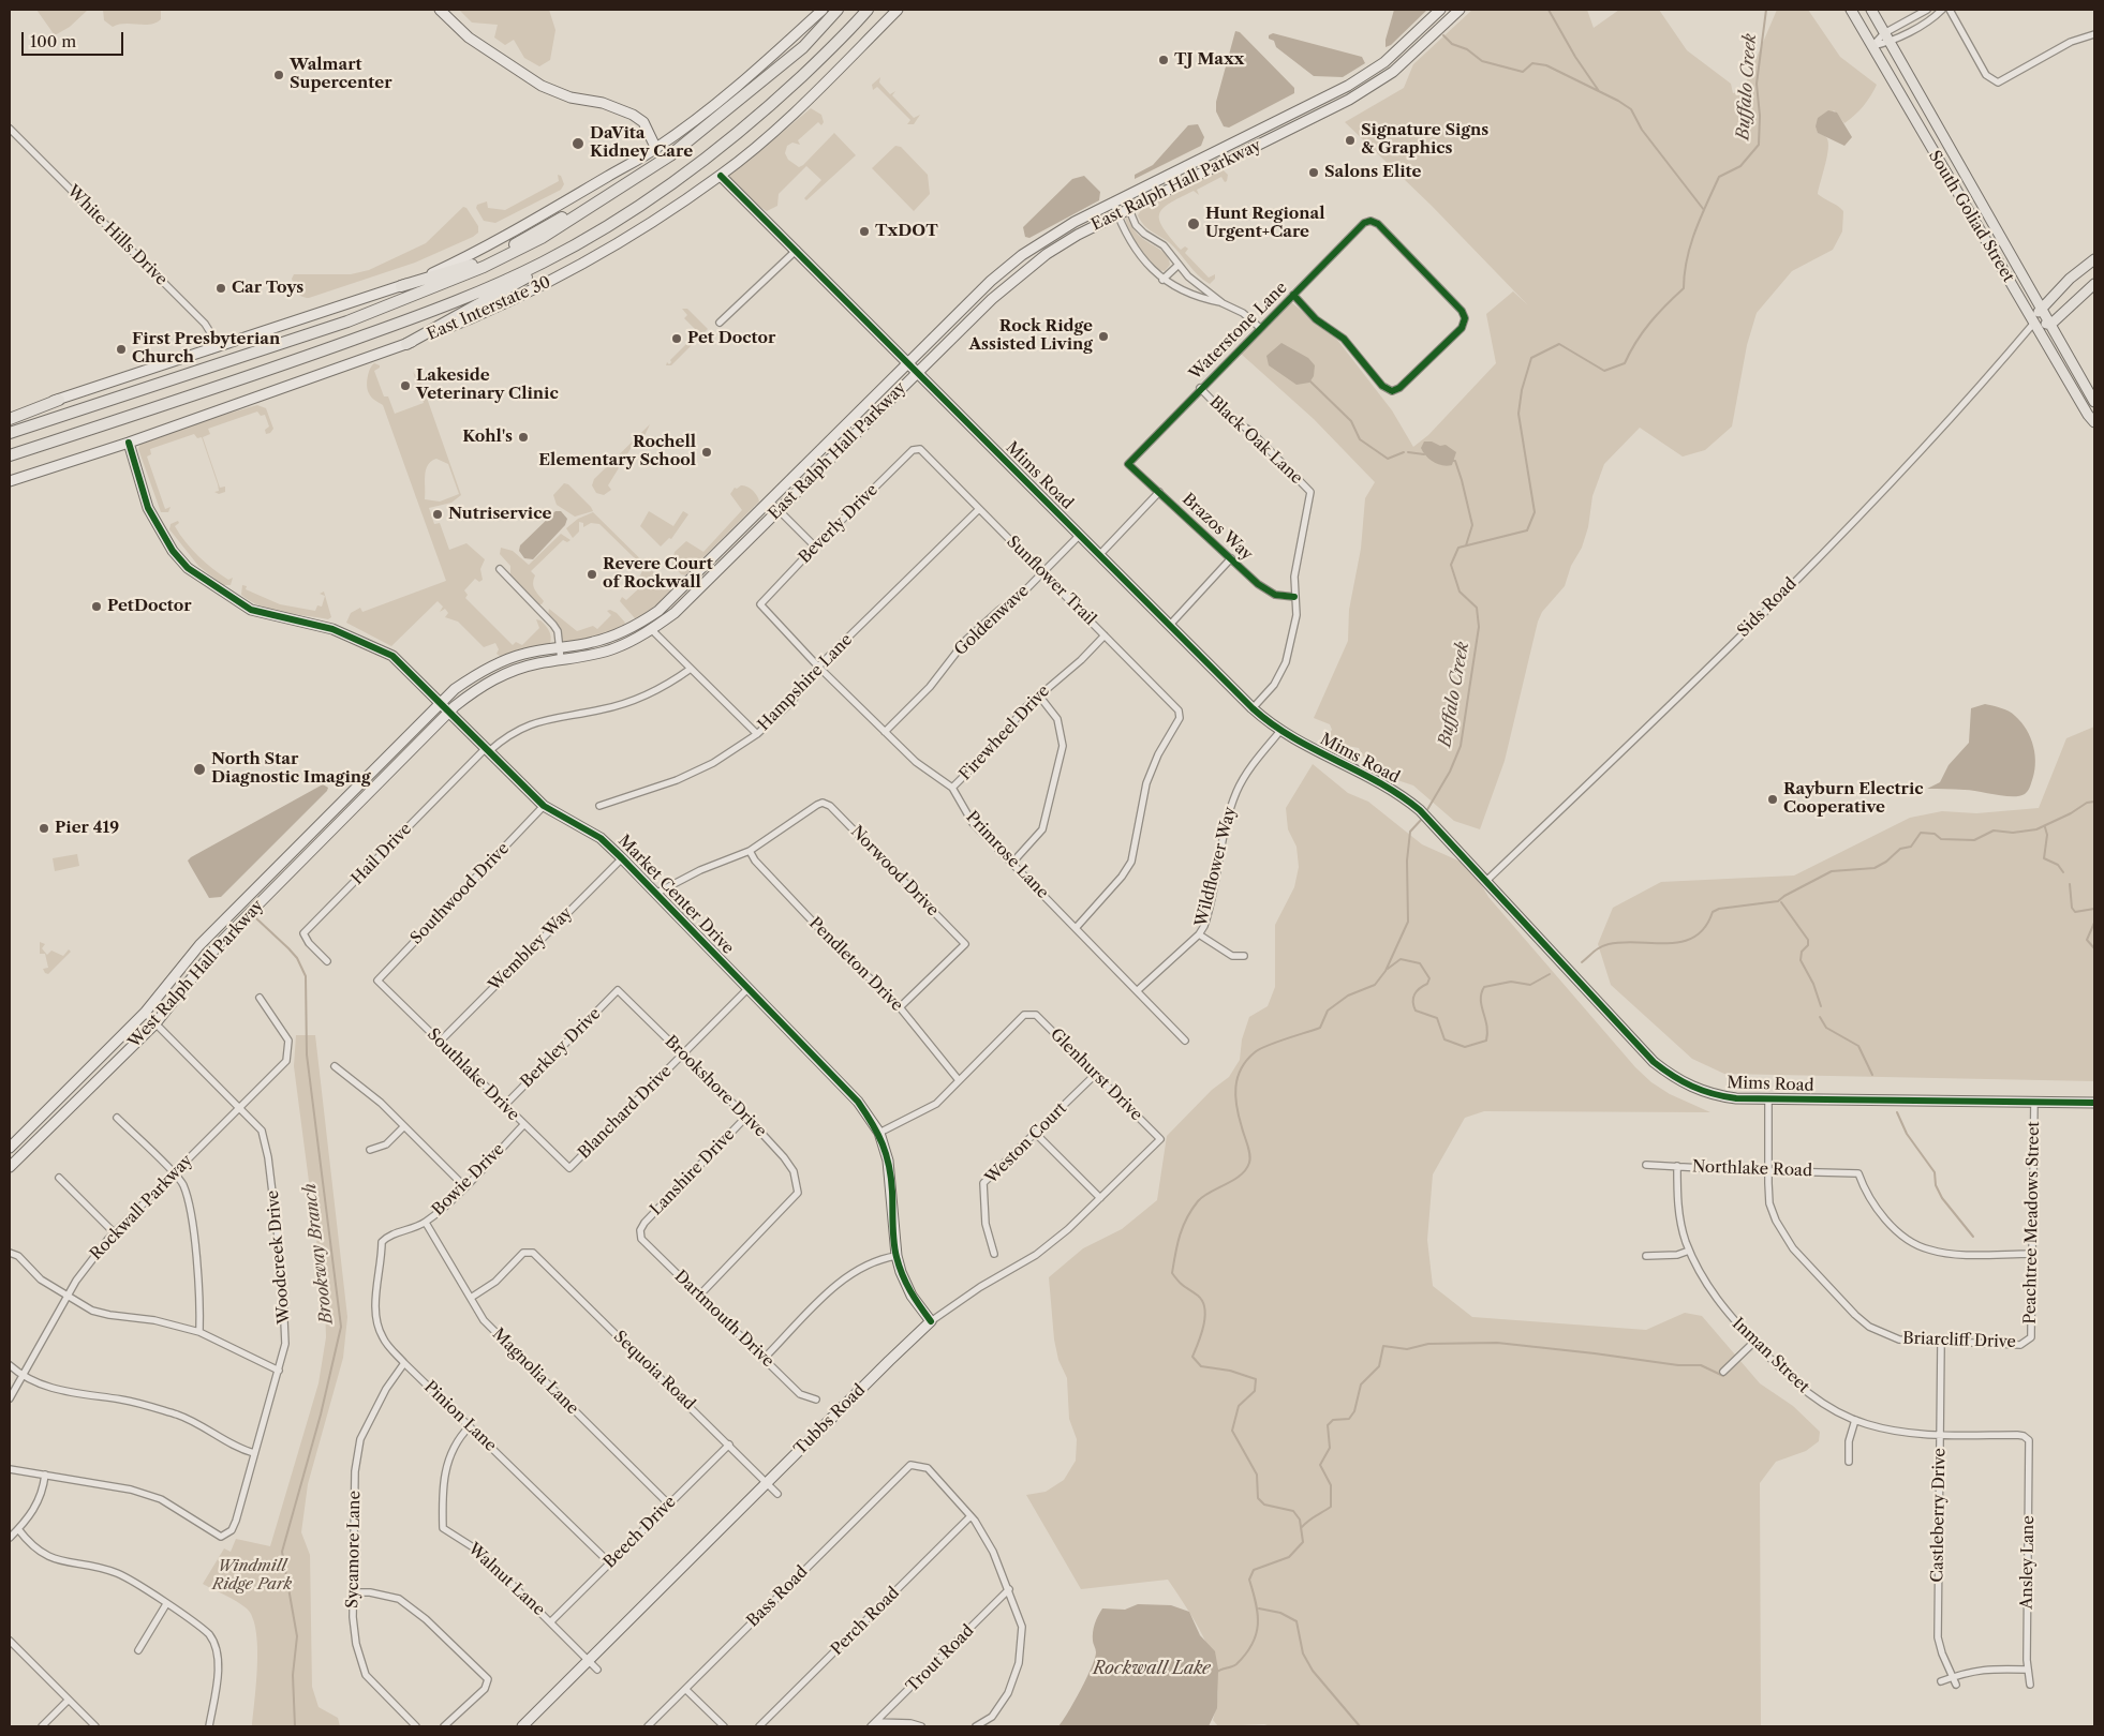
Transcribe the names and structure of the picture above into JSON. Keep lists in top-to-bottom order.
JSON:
{
  "streets": {
    "main road": [
      "East Ralph Hall Parkway",
      "South Goliad Street",
      "East Interstate 30",
      "Mims Road",
      "Market Center Drive",
      "West Ralph Hall Parkway",
      "Tubbs Road"
    ],
    "street": [
      "White Hills Drive",
      "Waterstone Lane",
      "Black Oak Lane",
      "Beverly Drive",
      "Brazos Way",
      "Sunflower Trail",
      "Sids Road",
      "Goldenwave",
      "Hampshire Lane",
      "Firewheel Drive",
      "Hail Drive",
      "Primrose Lane",
      "Wildflower Way",
      "Norwood Drive",
      "Southwood Drive",
      "Wembley Way",
      "Pendleton Drive",
      "Berkley Drive",
      "Southlake Drive",
      "Glenhurst Drive",
      "Brookshore Drive",
      "Blanchard Drive",
      "Weston Court",
      "Northlake Road",
      "Lanshire Drive",
      "Bowie Drive",
      "Rockwall Parkway",
      "Peachtree Meadows Street",
      "Woodcreek Drive",
      "Dartmouth Drive",
      "Briarcliff Drive",
      "Inman Street",
      "Sequoia Road",
      "Magnolia Lane",
      "Pinion Lane",
      "Castleberry Drive",
      "Beech Drive",
      "Sycamore Lane",
      "Ansley Lane",
      "Walnut Lane",
      "Bass Road",
      "Perch Road",
      "Trout Road"
    ]
  },
  "crossings": [
    ["East Ralph Hall Parkway", "Mims Road"],
    ["East Ralph Hall Parkway", "Market Center Drive"],
    ["East Ralph Hall Parkway", "West Ralph Hall Parkway"],
    ["South Goliad Street", "Sids Road"],
    ["East Interstate 30", "Mims Road"],
    ["East Interstate 30", "Market Center Drive"],
    ["Waterstone Lane", "Black Oak Lane"],
    ["Waterstone Lane", "Brazos Way"],
    ["Black Oak Lane", "Brazos Way"],
    ["Mims Road", "Sids Road"],
    ["Mims Road", "Goldenwave"],
    ["Mims Road", "Wildflower Way"],
    ["Mims Road", "Peachtree Meadows Street"],
    ["Mims Road", "Briarcliff Drive"],
    ["Beverly Drive", "Sunflower Trail"],
    ["Beverly Drive", "Primrose Lane"],
    ["Sunflower Trail", "Goldenwave"],
    ["Sunflower Trail", "Hampshire Lane"],
    ["Sunflower Trail", "Firewheel Drive"],
    ["Sunflower Trail", "Primrose Lane"],
    ["Goldenwave", "Primrose Lane"],
    ["Hampshire Lane", "Primrose Lane"],
    ["Firewheel Drive", "Primrose Lane"],
    ["Hail Drive", "Market Center Drive"],
    ["Primrose Lane", "Wildflower Way"],
    ["Norwood Drive", "Pendleton Drive"],
    ["Southwood Drive", "Market Center Drive"],
    ["Southwood Drive", "Southlake Drive"],
    ["Market Center Drive", "Wembley Way"],
    ["Market Center Drive", "West Ralph Hall Parkway"],
    ["Market Center Drive", "Blanchard Drive"],
    ["Market Center Drive", "Tubbs Road"],
    ["Wembley Way", "Southlake Drive"],
    ["Pendleton Drive", "Glenhurst Drive"],
    ["West Ralph Hall Parkway", "Woodcreek Drive"],
    ["Berkley Drive", "Southlake Drive"],
    ["Berkley Drive", "Brookshore Drive"],
    ["Southlake Drive", "Blanchard Drive"],
    ["Southlake Drive", "Bowie Drive"],
    ["Glenhurst Drive", "Weston Court"],
    ["Glenhurst Drive", "Tubbs Road"],
    ["Brookshore Drive", "Blanchard Drive"],
    ["Brookshore Drive", "Lanshire Drive"],
    ["Brookshore Drive", "Dartmouth Drive"],
    ["Northlake Road", "Peachtree Meadows Street"],
    ["Northlake Road", "Briarcliff Drive"],
    ["Northlake Road", "Inman Street"],
    ["Lanshire Drive", "Dartmouth Drive"],
    ["Bowie Drive", "Magnolia Lane"],
    ["Bowie Drive", "Pinion Lane"],
    ["Rockwall Parkway", "Woodcreek Drive"],
    ["Peachtree Meadows Street", "Briarcliff Drive"],
    ["Briarcliff Drive", "Castleberry Drive"],
    ["Inman Street", "Castleberry Drive"],
    ["Inman Street", "Ansley Lane"],
    ["Sequoia Road", "Magnolia Lane"],
    ["Sequoia Road", "Tubbs Road"],
    ["Sequoia Road", "Beech Drive"],
    ["Magnolia Lane", "Beech Drive"],
    ["Pinion Lane", "Beech Drive"],
    ["Pinion Lane", "Sycamore Lane"],
    ["Pinion Lane", "Walnut Lane"],
    ["Tubbs Road", "Walnut Lane"],
    ["Beech Drive", "Walnut Lane"],
    ["Bass Road", "Perch Road"]
  ],
  "water": ["Buffalo Creek", "Brookway Branch", "Rockwall Lake"],
  "parks": ["Windmill Ridge Park"],
  "places": [
    "TJ Maxx",
    "Walmart Supercenter",
    "Signature Signs & Graphics",
    "DaVita Kidney Care",
    "Salons Elite",
    "Hunt Regional Urgent+Care",
    "TxDOT",
    "Car Toys",
    "Rock Ridge Assisted Living",
    "Pet Doctor",
    "First Presbyterian Church",
    "Lakeside Veterinary Clinic",
    "Kohl's",
    "Rochell Elementary School",
    "Nutriservice",
    "Revere Court of Rockwall",
    "PetDoctor",
    "North Star Diagnostic Imaging",
    "Rayburn Electric Cooperative",
    "Pier 419"
  ],
  "scale_bar": "100 m"
}
